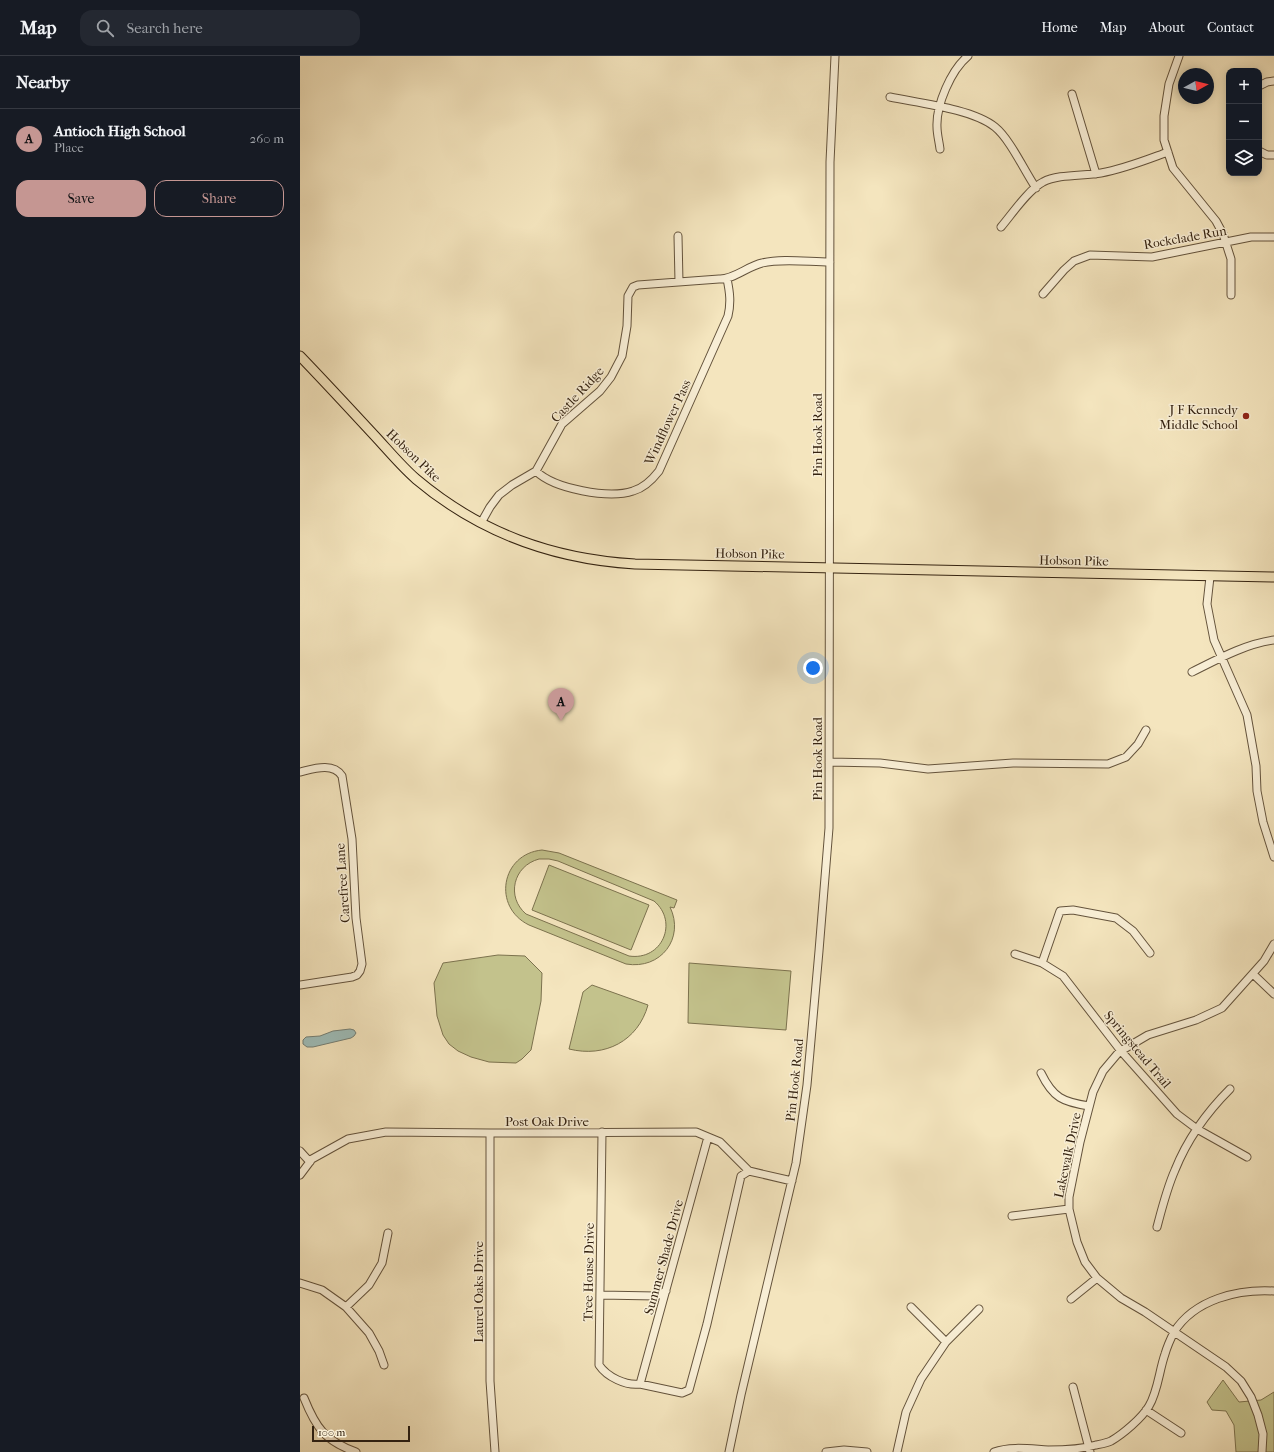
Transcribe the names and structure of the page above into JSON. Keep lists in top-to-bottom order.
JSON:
{
  "streets": {
    "main road": ["Hobson Pike"],
    "street": [
      "Rockclade Run",
      "Castle Ridge",
      "Windflower Pass",
      "Pin Hook Road",
      "Carefree Lane",
      "Springstead Trail",
      "Post Oak Drive",
      "Lakewalk Drive",
      "Summer Shade Drive",
      "Tree House Drive",
      "Laurel Oaks Drive"
    ]
  },
  "crossings": [
    ["Castle Ridge", "Windflower Pass"],
    ["Castle Ridge", "Pin Hook Road"],
    ["Pin Hook Road", "Hobson Pike"],
    ["Springstead Trail", "Lakewalk Drive"],
    ["Post Oak Drive", "Summer Shade Drive"],
    ["Post Oak Drive", "Tree House Drive"],
    ["Post Oak Drive", "Laurel Oaks Drive"],
    ["Summer Shade Drive", "Tree House Drive"]
  ],
  "places": ["J F Kennedy Middle School"],
  "scale_bar": "100 m",
  "north": "right",
  "page": {
    "header": "Map",
    "search": "Search here",
    "nav": [
      "Home",
      "Map",
      "About",
      "Contact"
    ],
    "heading": "Nearby",
    "map_buttons": ["+", "−"],
    "list": [
      {
        "mark": "A",
        "name": "Antioch High School",
        "note": "Place",
        "value": "260 m"
      }
    ],
    "buttons": ["Save", "Share"],
    "pins": "A",
    "scale": "100 m"
  }
}
